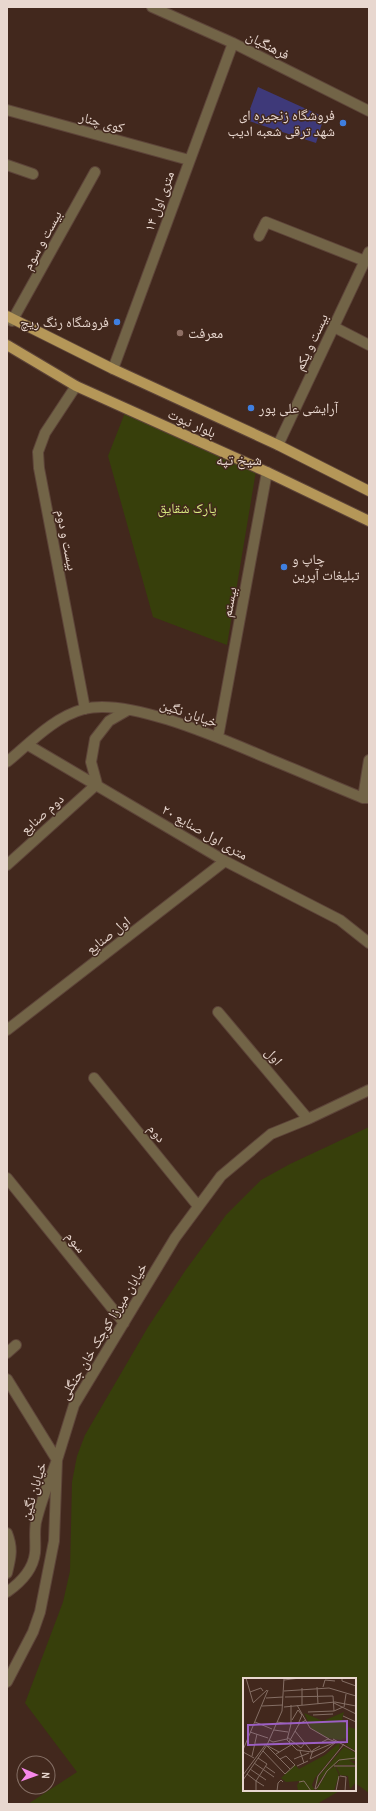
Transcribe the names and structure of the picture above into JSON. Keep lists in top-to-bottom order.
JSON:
{
  "streets": {
    "main road": ["بلوار نبوت"],
    "street": [
      "فرهنگیان",
      "کوی چنار",
      "۱۴ متری اول",
      "بیست و سوم",
      "بیست و یکم",
      "بیست و دوم",
      "بیستم",
      "خیابان نگین",
      "دوم صنایع",
      "۲۰ متری اول صنایع",
      "اول صنایع",
      "اول",
      "دوم",
      "سوم",
      "خیابان میرزا کوچک خان جنگلی"
    ]
  },
  "crossings": [
    ["فرهنگیان", "۱۴ متری اول"],
    ["کوی چنار", "۱۴ متری اول"],
    ["۱۴ متری اول", "بلوار نبوت"],
    ["بیست و سوم", "بلوار نبوت"],
    ["بیست و یکم", "بلوار نبوت"],
    ["بلوار نبوت", "بیست و دوم"],
    ["بلوار نبوت", "بیستم"],
    ["بیست و دوم", "خیابان نگین"],
    ["بیستم", "خیابان نگین"],
    ["خیابان نگین", "۲۰ متری اول صنایع"],
    ["خیابان نگین", "خیابان میرزا کوچک خان جنگلی"],
    ["دوم صنایع", "۲۰ متری اول صنایع"],
    ["۲۰ متری اول صنایع", "اول صنایع"],
    ["اول", "خیابان میرزا کوچک خان جنگلی"],
    ["دوم", "خیابان میرزا کوچک خان جنگلی"],
    ["سوم", "خیابان میرزا کوچک خان جنگلی"]
  ],
  "districts": ["شیخ تپه"],
  "parks": ["پارک شقایق"],
  "places": [
    "فروشگاه زنجیره ای شهد ترقی شعبه ادیب",
    "فروشگاه رنگ ریچ",
    "معرفت",
    "آرایشی علی پور",
    "چاپ و تبلیغات آپرین"
  ],
  "north": "right"
}
